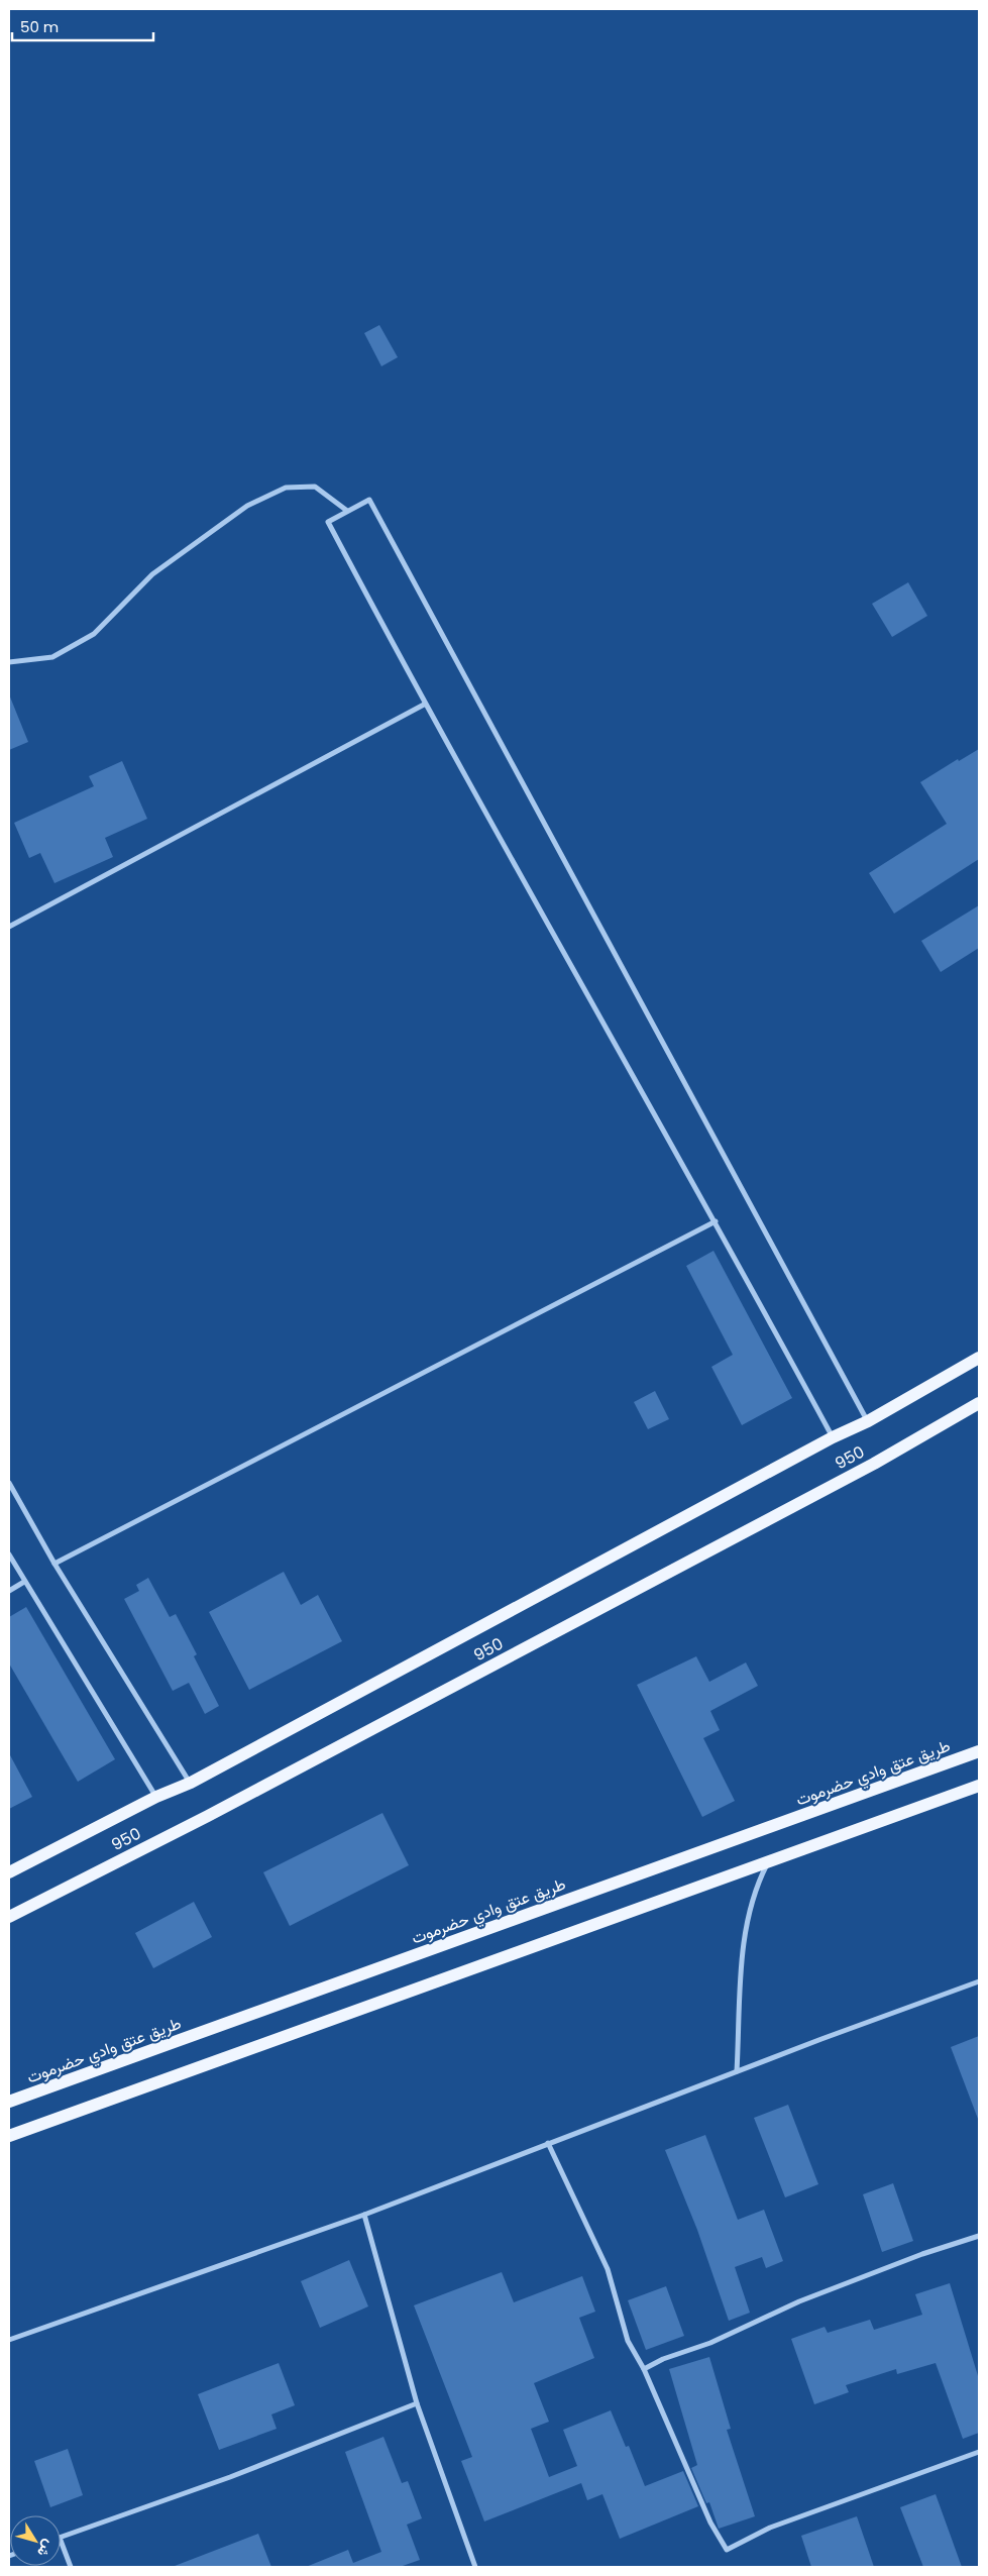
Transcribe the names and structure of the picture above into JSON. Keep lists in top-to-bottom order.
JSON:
{
  "streets": {
    "main road": ["950", "طريق عتق وادي حضرموت"]
  },
  "scale_bar": "50 m",
  "north": "bottom right"
}
